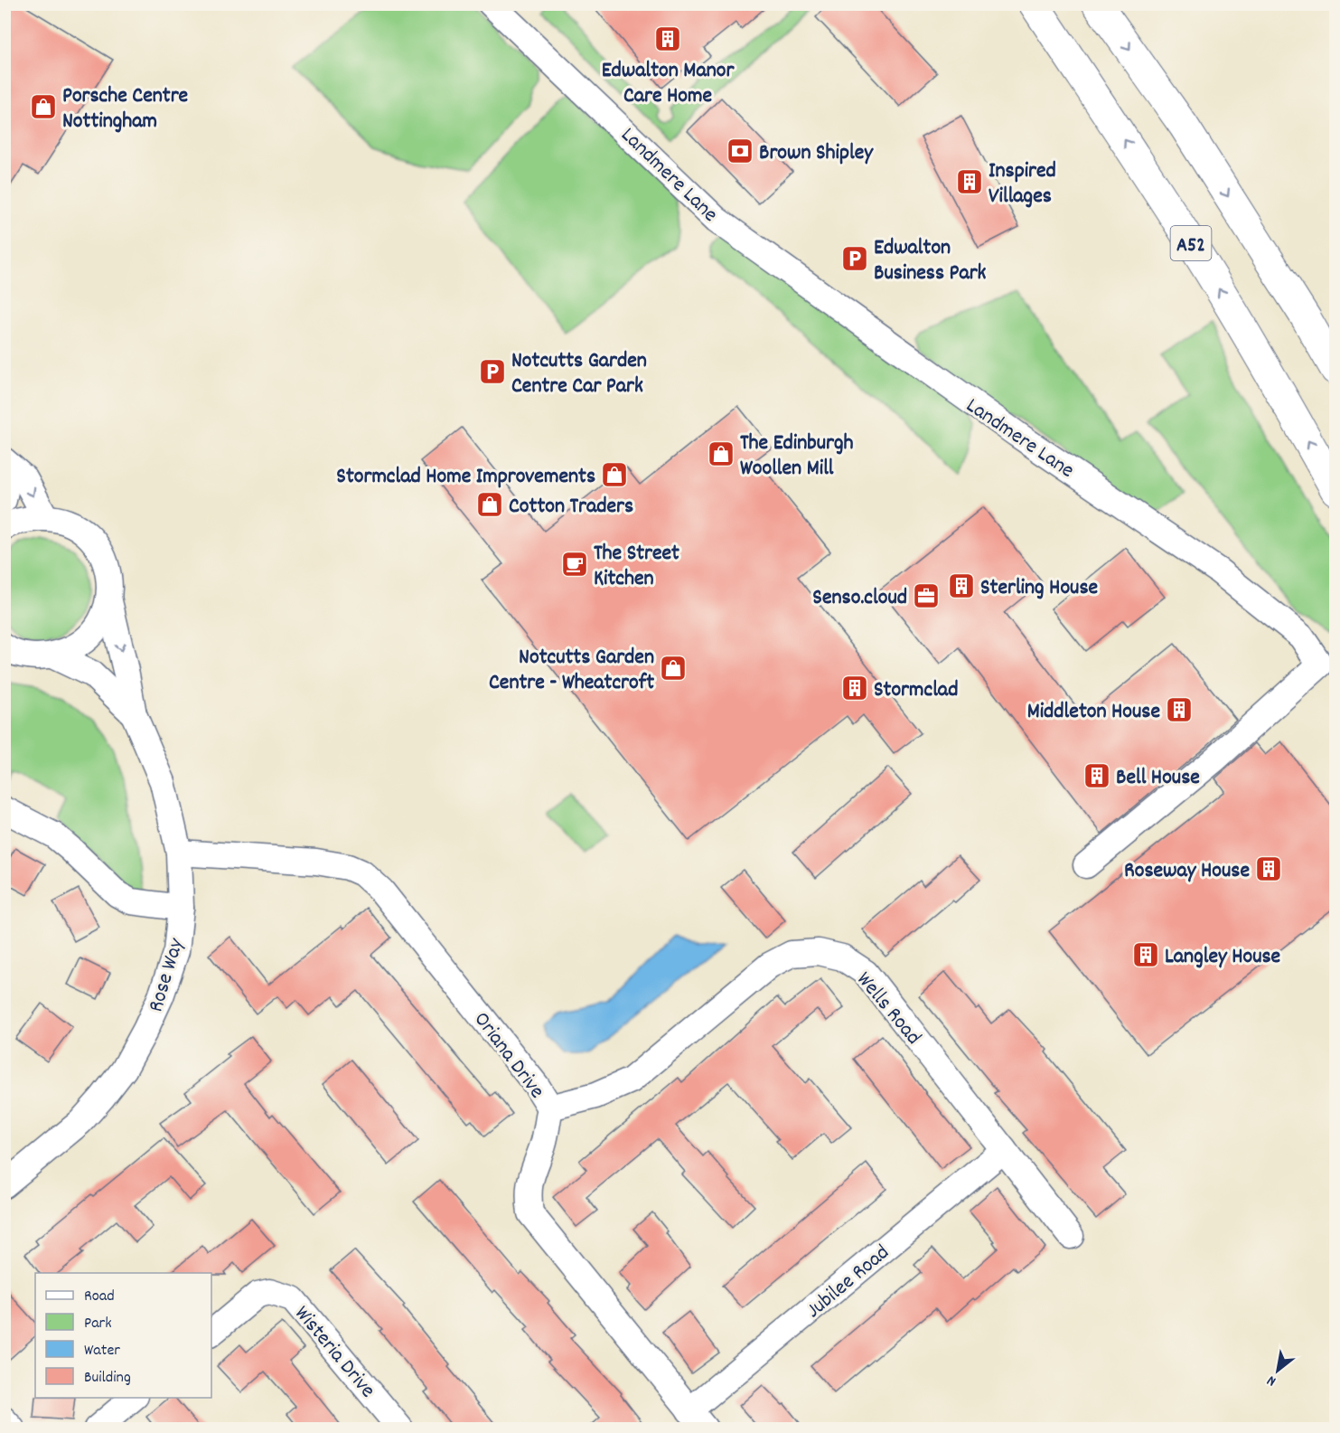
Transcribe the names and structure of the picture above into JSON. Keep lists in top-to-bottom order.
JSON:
{
  "streets": {
    "highway": ["A52"],
    "street": [
      "Landmere Lane",
      "Rose Way",
      "Wells Road",
      "Oriana Drive",
      "Jubilee Road",
      "Wisteria Drive"
    ]
  },
  "crossings": [
    ["Rose Way", "Oriana Drive"],
    ["Wells Road", "Oriana Drive"],
    ["Wells Road", "Jubilee Road"],
    ["Oriana Drive", "Jubilee Road"]
  ],
  "places": {
    "building": [
      "Edwalton Manor Care Home",
      "Inspired Villages",
      "Sterling House",
      "Stormclad",
      "Middleton House",
      "Bell House",
      "Roseway House",
      "Langley House"
    ],
    "shop": [
      "Porsche Centre Nottingham",
      "The Edinburgh Woollen Mill",
      "Stormclad Home Improvements",
      "Cotton Traders",
      "Notcutts Garden Centre - Wheatcroft"
    ],
    "bank": ["Brown Shipley"],
    "parking": ["Edwalton Business Park", "Notcutts Garden Centre Car Park"],
    "cafe": ["The Street Kitchen"],
    "office": ["Senso.cloud"]
  },
  "legend": [
    "Road",
    "Park",
    "Water",
    "Building"
  ],
  "north": "bottom left"
}
